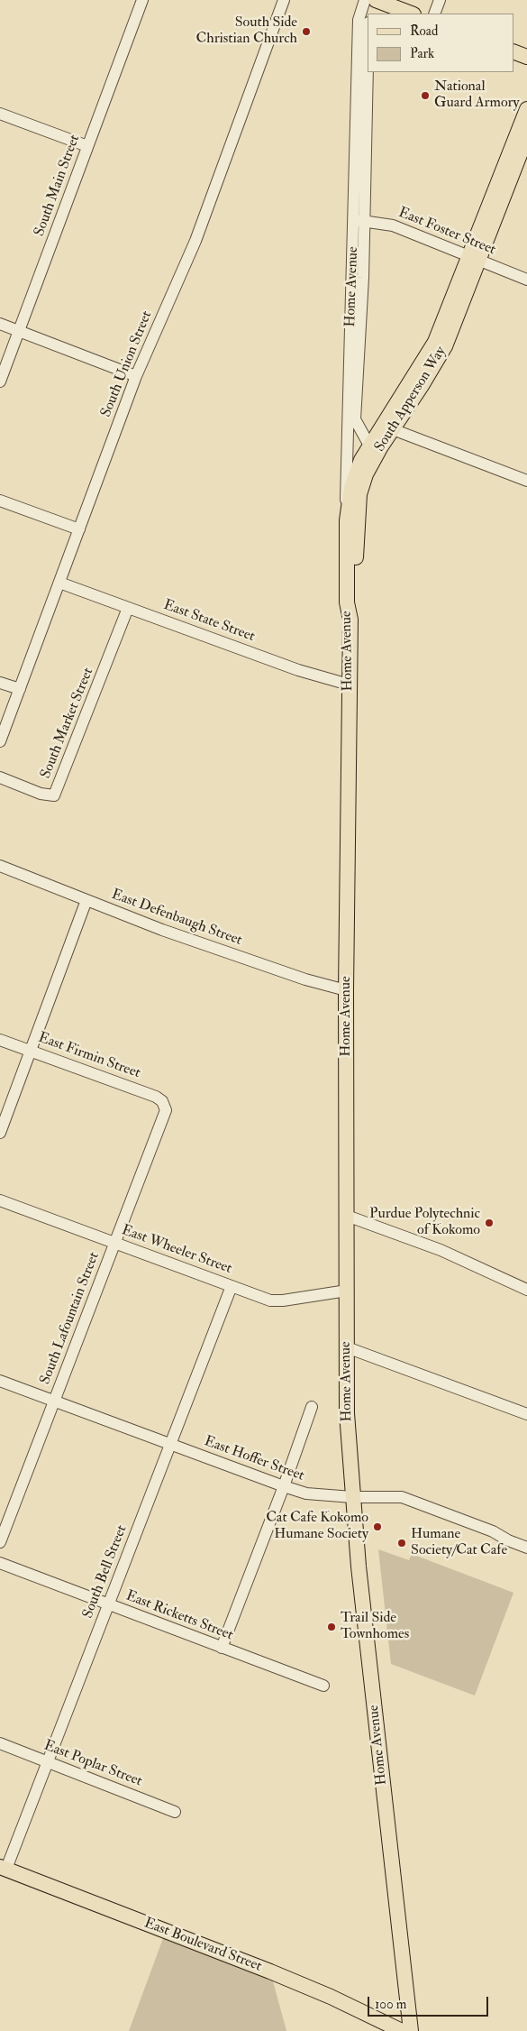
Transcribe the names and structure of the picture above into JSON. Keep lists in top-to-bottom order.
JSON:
{
  "streets": {
    "main road": ["Home Avenue", "South Apperson Way", "East Boulevard Street"],
    "street": [
      "South Main Street",
      "East Foster Street",
      "South Union Street",
      "East State Street",
      "South Market Street",
      "East Defenbaugh Street",
      "East Firmin Street",
      "East Wheeler Street",
      "South Lafountain Street",
      "East Hoffer Street",
      "South Bell Street",
      "East Ricketts Street",
      "East Poplar Street"
    ]
  },
  "crossings": [
    ["East Foster Street", "Home Avenue"],
    ["East Foster Street", "South Apperson Way"],
    ["Home Avenue", "South Apperson Way"],
    ["Home Avenue", "East State Street"],
    ["Home Avenue", "East Defenbaugh Street"],
    ["Home Avenue", "East Wheeler Street"],
    ["Home Avenue", "East Hoffer Street"],
    ["South Union Street", "East State Street"],
    ["East State Street", "South Market Street"],
    ["East Firmin Street", "South Lafountain Street"],
    ["East Wheeler Street", "South Lafountain Street"],
    ["East Wheeler Street", "South Bell Street"],
    ["South Lafountain Street", "East Hoffer Street"],
    ["East Hoffer Street", "South Bell Street"],
    ["South Bell Street", "East Ricketts Street"],
    ["South Bell Street", "East Poplar Street"],
    ["South Bell Street", "East Boulevard Street"]
  ],
  "places": [
    "South Side Christian Church",
    "National Guard Armory",
    "Purdue Polytechnic of Kokomo",
    "Cat Cafe Kokomo Humane Society",
    "Humane Society/Cat Cafe",
    "Trail Side Townhomes"
  ],
  "legend": ["Road", "Park"],
  "scale_bar": "100 m"
}
